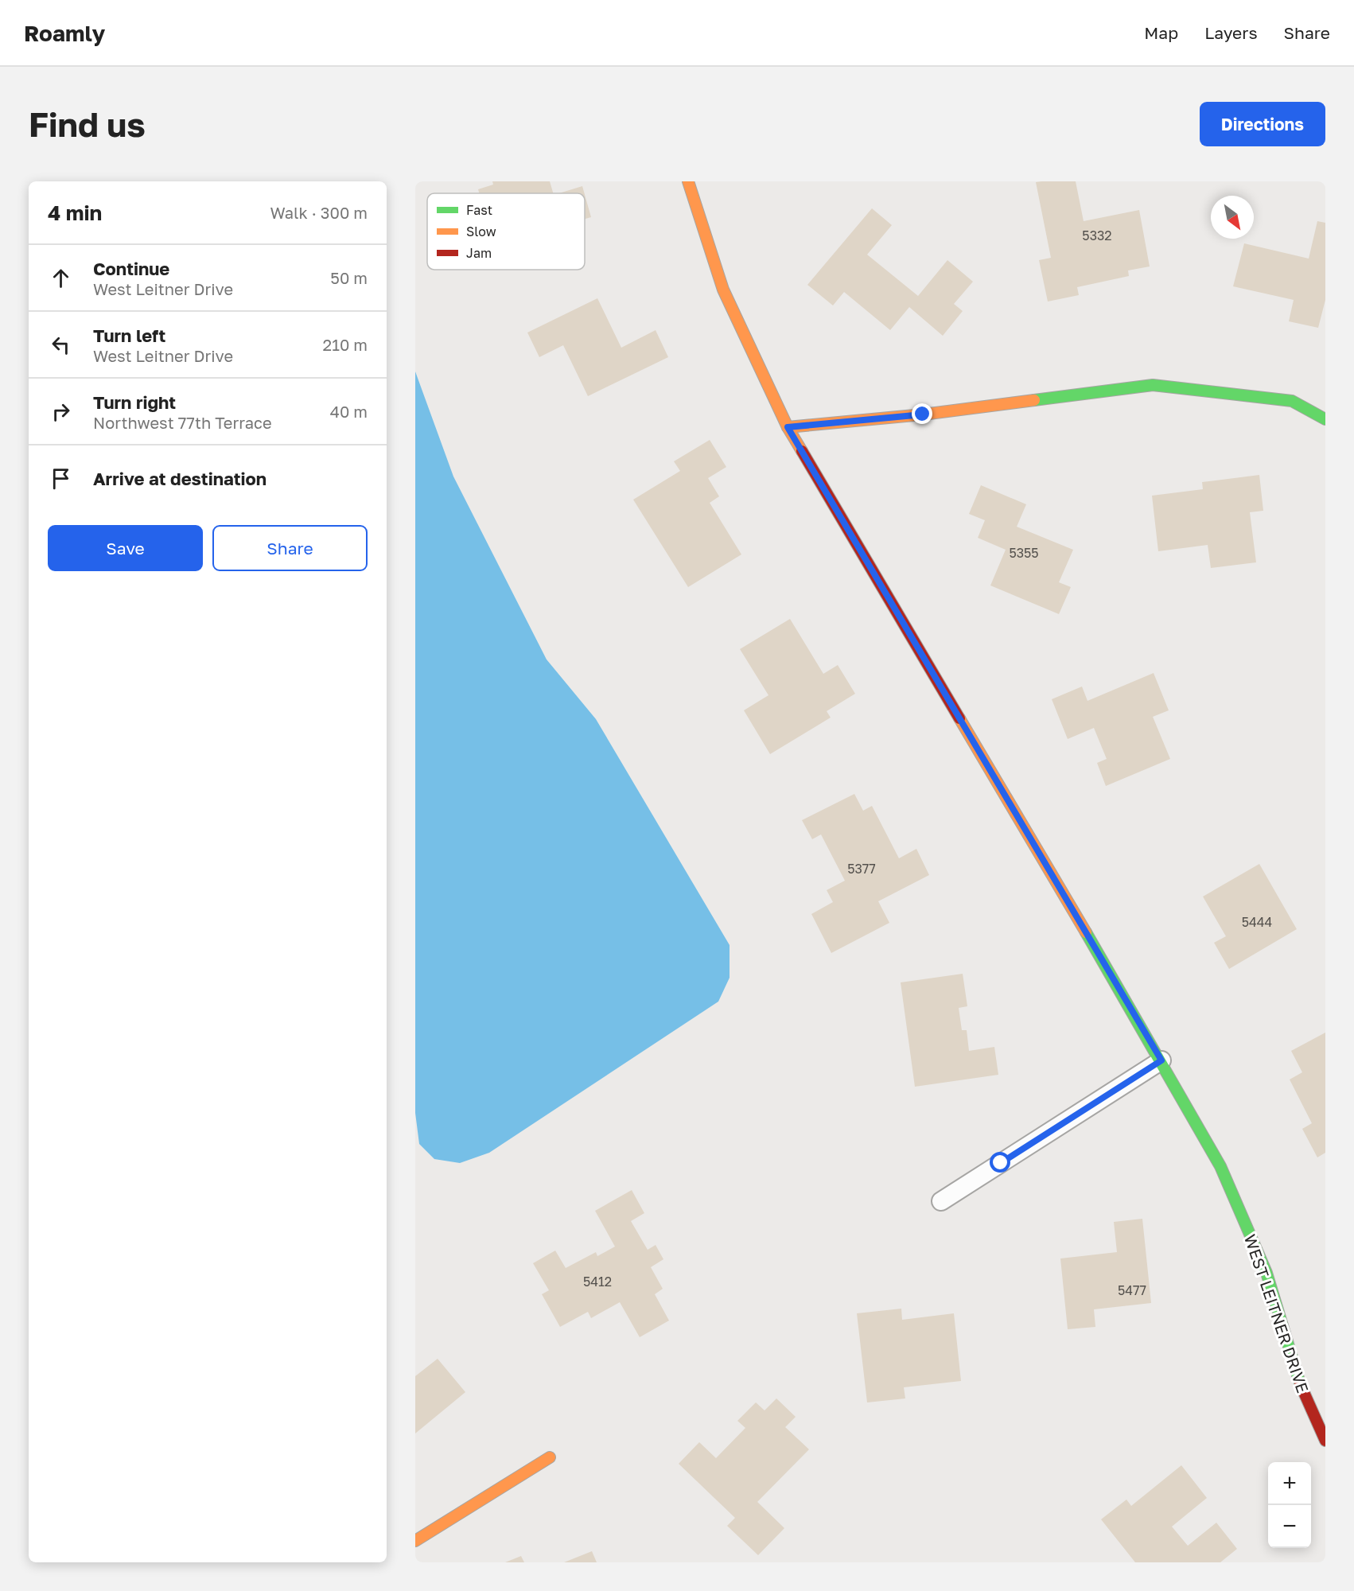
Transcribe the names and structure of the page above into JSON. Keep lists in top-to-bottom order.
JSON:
{
  "streets": {
    "street": ["WEST LEITNER DRIVE"]
  },
  "house_numbers": [
    "5332",
    "5355",
    "5377",
    "5444",
    "5412",
    "5477"
  ],
  "legend": ["Fast", "Slow", "Jam"],
  "north": "bottom right",
  "page": {
    "header": "Roamly",
    "nav": ["Map", "Layers", "Share"],
    "buttons": [
      "Directions",
      ["Save", "Share"]
    ],
    "title": "Find us",
    "heading": ["4 min", "Walk · 300 m"],
    "list": [
      ["Continue", "West Leitner Drive", "50 m"],
      ["Turn left", "West Leitner Drive", "210 m"],
      ["Turn right", "Northwest 77th Terrace", "40 m"],
      "Arrive at destination"
    ],
    "map_buttons": ["+", "−"]
  }
}
